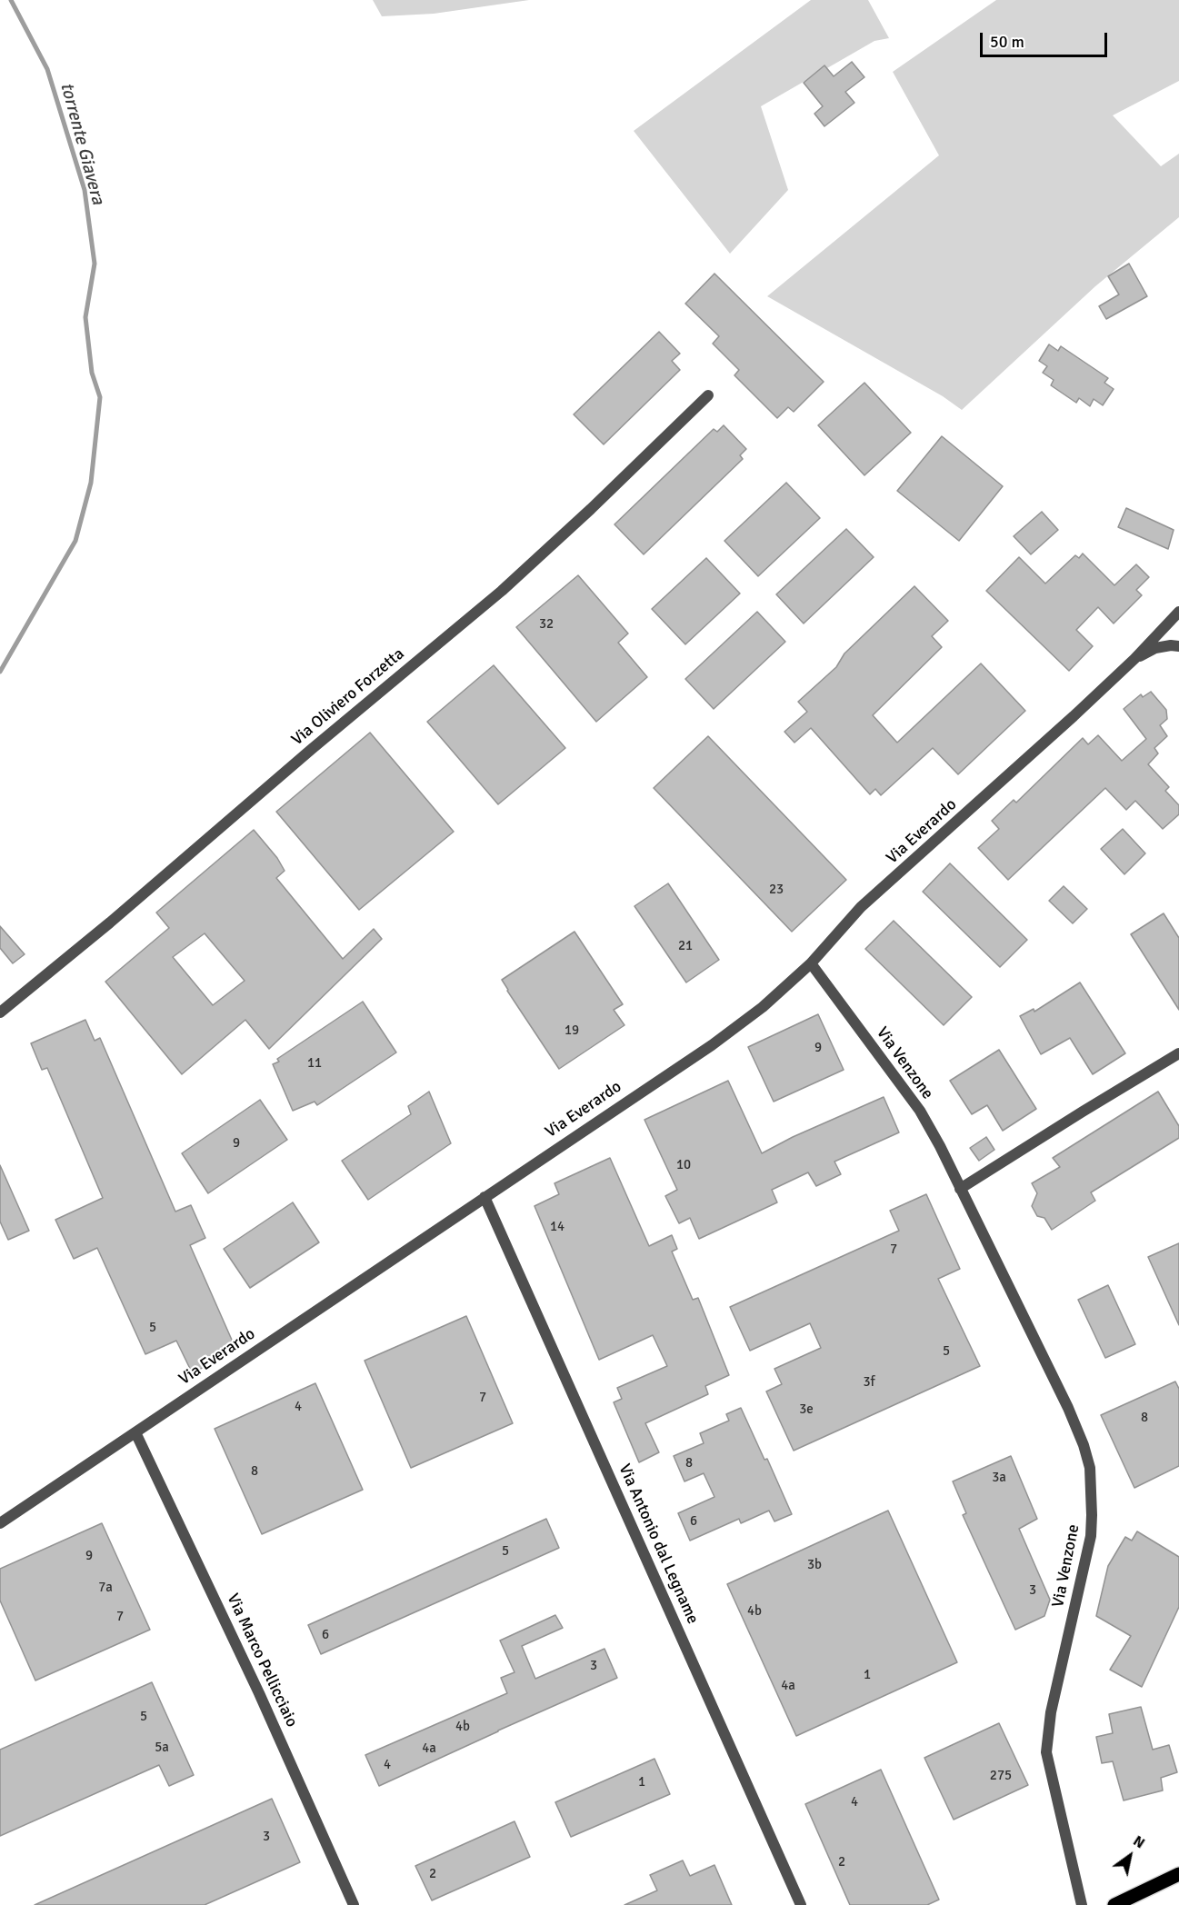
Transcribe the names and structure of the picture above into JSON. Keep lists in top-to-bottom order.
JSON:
{
  "streets": {
    "street": [
      "Via Oliviero Forzetta",
      "Via Everardo",
      "Via Venzone",
      "Via Antonio dal Legname",
      "Via Marco Pellicciaio"
    ]
  },
  "crossings": [
    ["Via Everardo", "Via Venzone"],
    ["Via Everardo", "Via Antonio dal Legname"],
    ["Via Everardo", "Via Marco Pellicciaio"]
  ],
  "water": ["torrente Giavera"],
  "house_numbers": [
    "32",
    "23",
    "21",
    "19",
    "9",
    "11",
    "9",
    "10",
    "14",
    "7",
    "5",
    "5",
    "3f",
    "7",
    "4",
    "3e",
    "8",
    "8",
    "8",
    "3a",
    "6",
    "5",
    "9",
    "3b",
    "7a",
    "3",
    "4b",
    "7",
    "6",
    "3",
    "1",
    "4a",
    "5",
    "4b",
    "5a",
    "4a",
    "4",
    "275",
    "1",
    "4",
    "3",
    "2",
    "2"
  ],
  "scale_bar": "50 m",
  "north": "top right"
}
